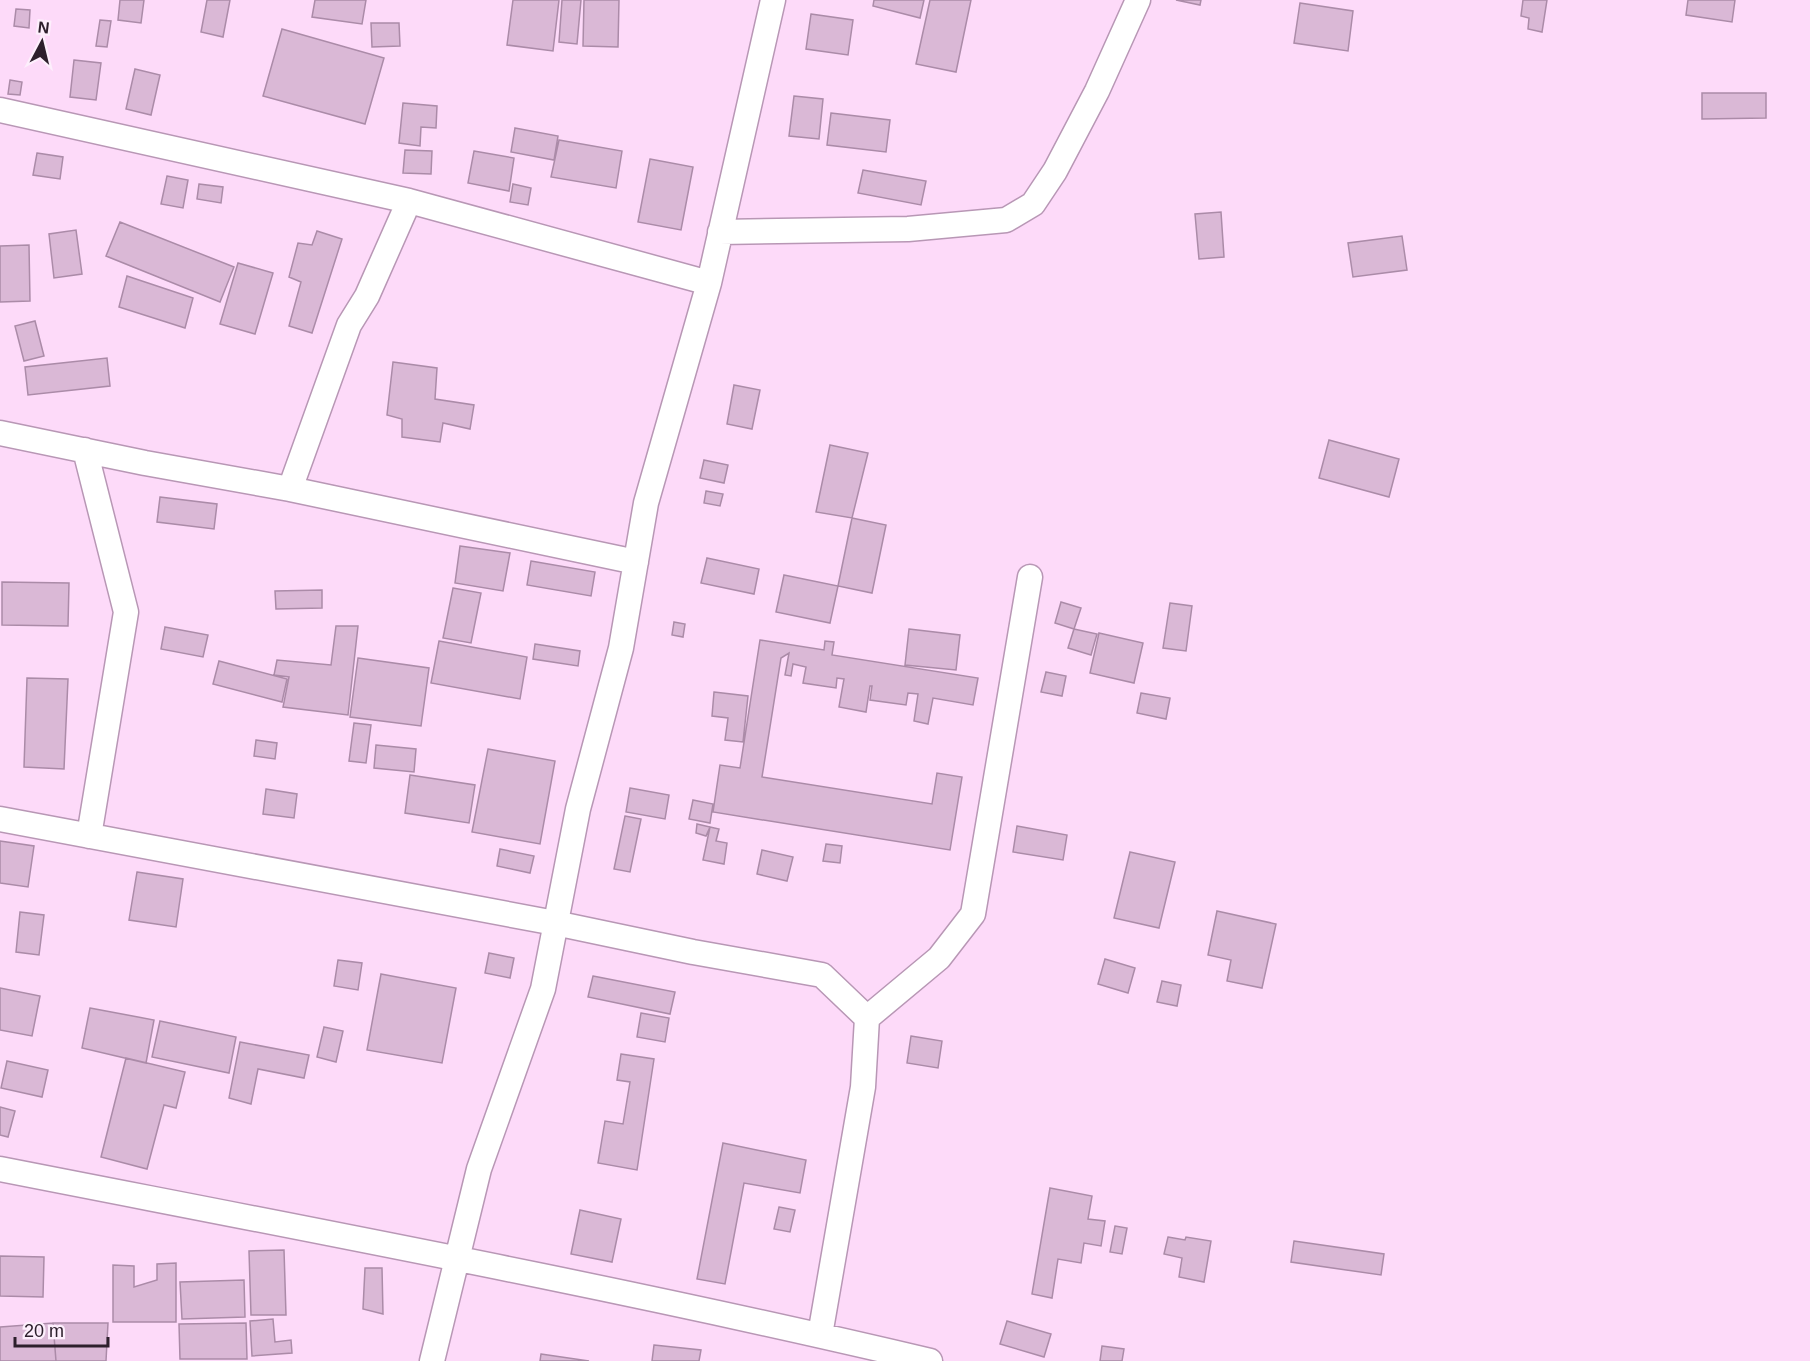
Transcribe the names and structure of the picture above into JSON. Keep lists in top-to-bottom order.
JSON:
{
  "scale_bar": "20 m",
  "north": "top"
}
